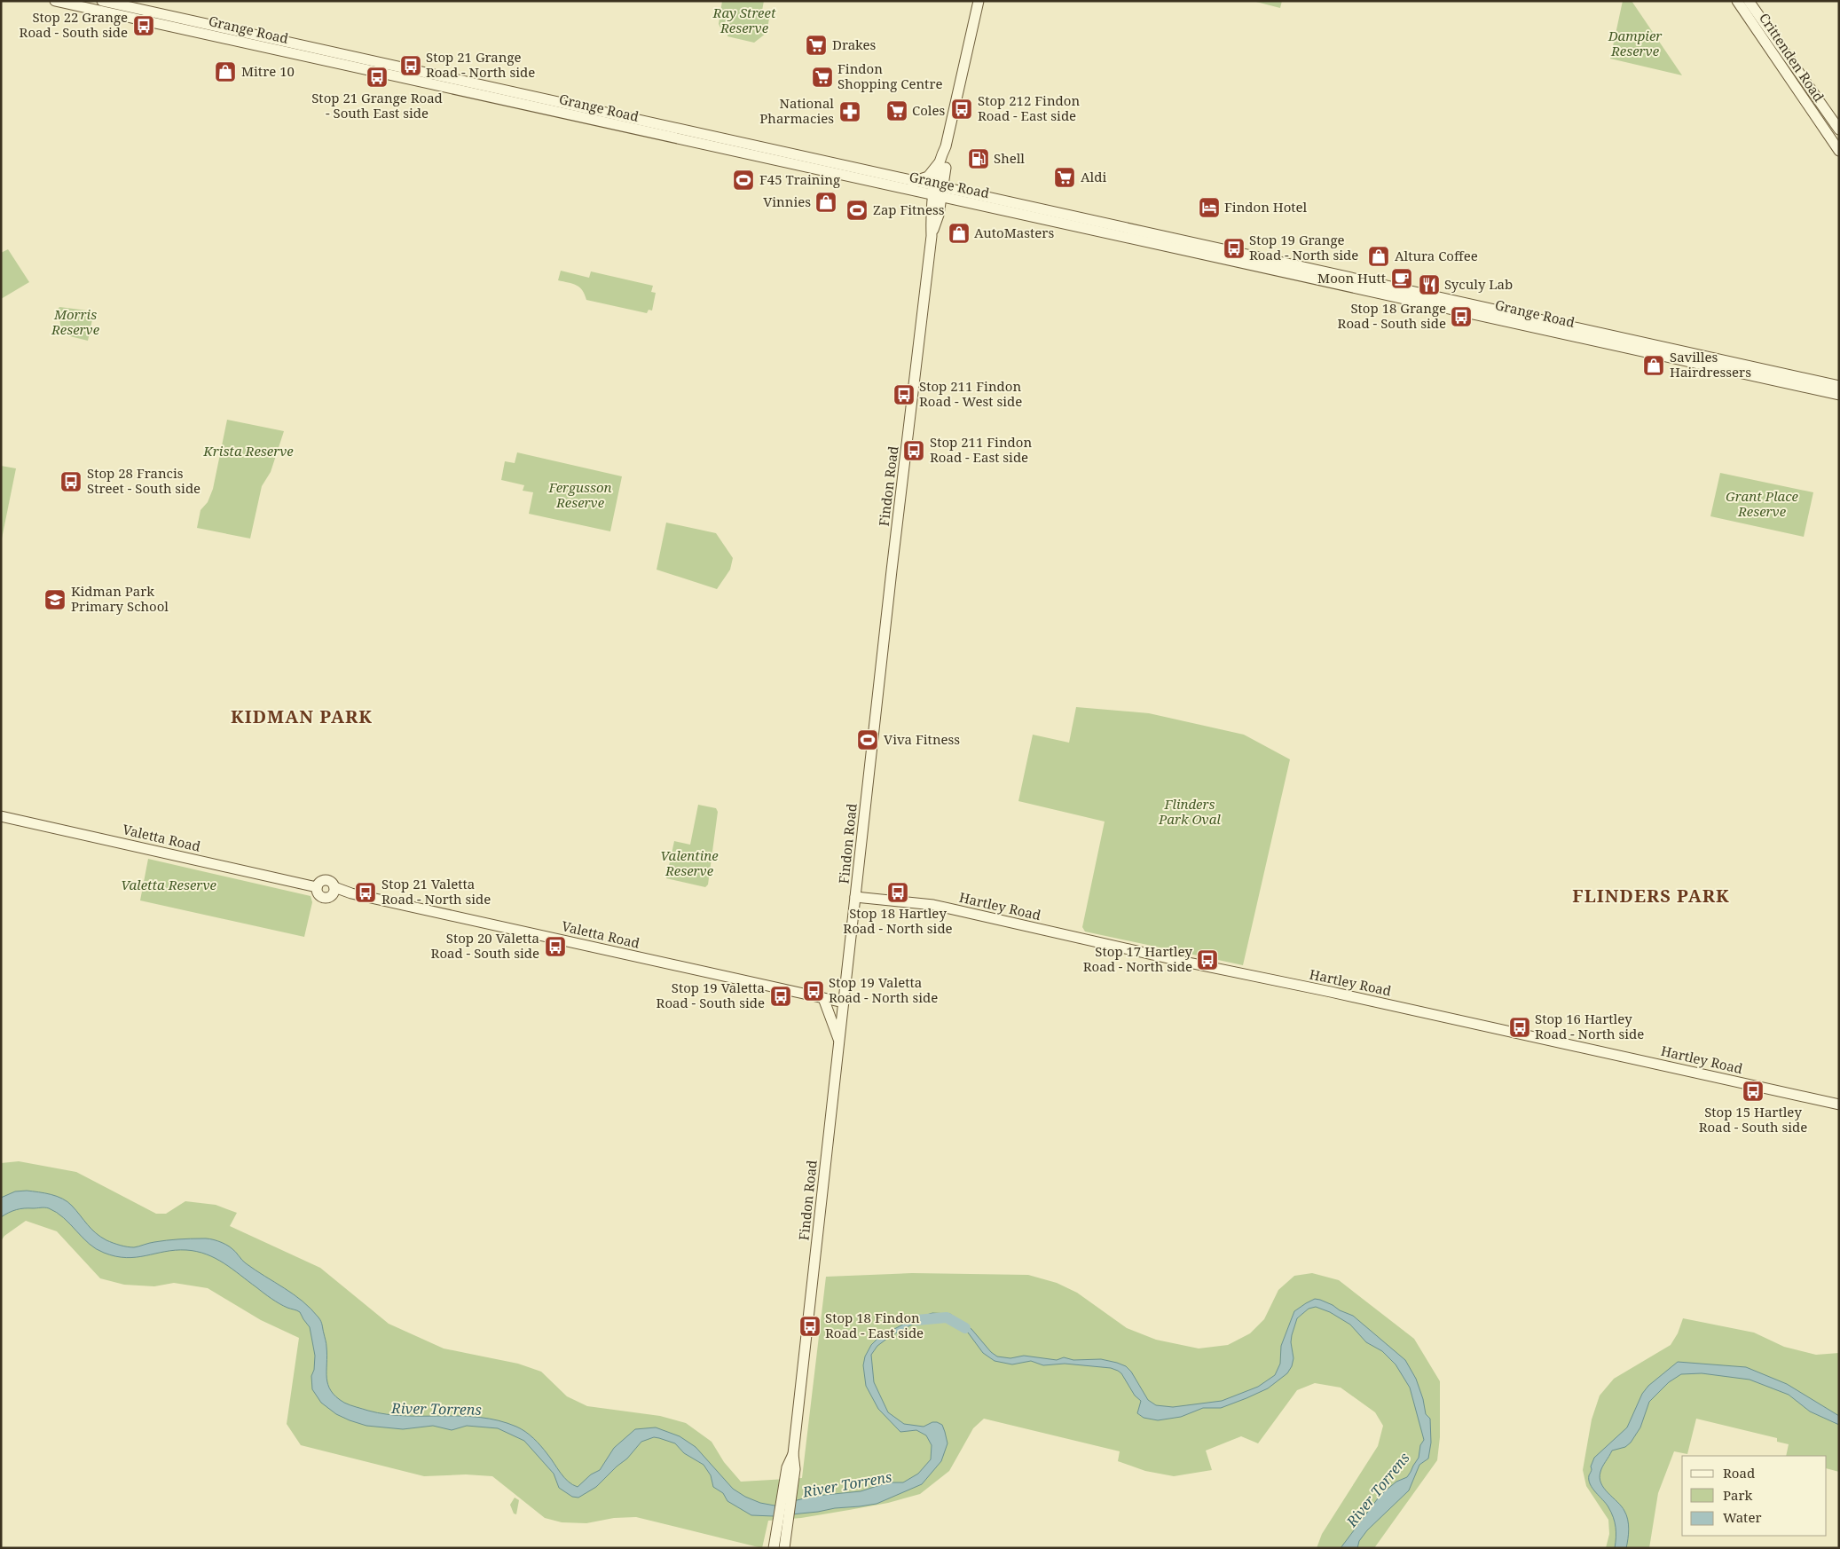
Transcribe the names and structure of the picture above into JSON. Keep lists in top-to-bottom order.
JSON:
{
  "streets": {
    "main road": [
      "Grange Road",
      "Crittenden Road",
      "Findon Road",
      "Valetta Road",
      "Hartley Road"
    ]
  },
  "crossings": [
    ["Grange Road", "Findon Road"],
    ["Findon Road", "Valetta Road"],
    ["Findon Road", "Hartley Road"]
  ],
  "districts": ["KIDMAN PARK", "FLINDERS PARK"],
  "water": ["River Torrens"],
  "parks": [
    "Ray Street Reserve",
    "Dampier Reserve",
    "Morris Reserve",
    "Krista Reserve",
    "Fergusson Reserve",
    "Grant Place Reserve",
    "Flinders Park Oval",
    "Valentine Reserve",
    "Valetta Reserve"
  ],
  "places": {
    "bus stop": [
      "Stop 22 Grange Road - South side",
      "Stop 21 Grange Road - North side",
      "Stop 21 Grange Road - South East side",
      "Stop 212 Findon Road - East side",
      "Stop 19 Grange Road - North side",
      "Stop 18 Grange Road - South side",
      "Stop 211 Findon Road - West side",
      "Stop 211 Findon Road - East side",
      "Stop 28 Francis Street - South side",
      "Stop 21 Valetta Road - North side",
      "Stop 18 Hartley Road - North side",
      "Stop 20 Valetta Road - South side",
      "Stop 17 Hartley Road - North side",
      "Stop 19 Valetta Road - North side",
      "Stop 19 Valetta Road - South side",
      "Stop 16 Hartley Road - North side",
      "Stop 15 Hartley Road - South side",
      "Stop 18 Findon Road - East side"
    ],
    "supermarket": [
      "Drakes",
      "Findon Shopping Centre",
      "Coles",
      "Aldi"
    ],
    "shop": [
      "Mitre 10",
      "Vinnies",
      "AutoMasters",
      "Altura Coffee",
      "Savilles Hairdressers"
    ],
    "pharmacy": ["National Pharmacies"],
    "fuel station": ["Shell"],
    "sports": ["F45 Training", "Zap Fitness", "Viva Fitness"],
    "hotel": ["Findon Hotel"],
    "cafe": ["Moon Hutt"],
    "restaurant": ["Syculy Lab"],
    "school or university": ["Kidman Park Primary School"]
  },
  "legend": ["Road", "Park", "Water"]
}
